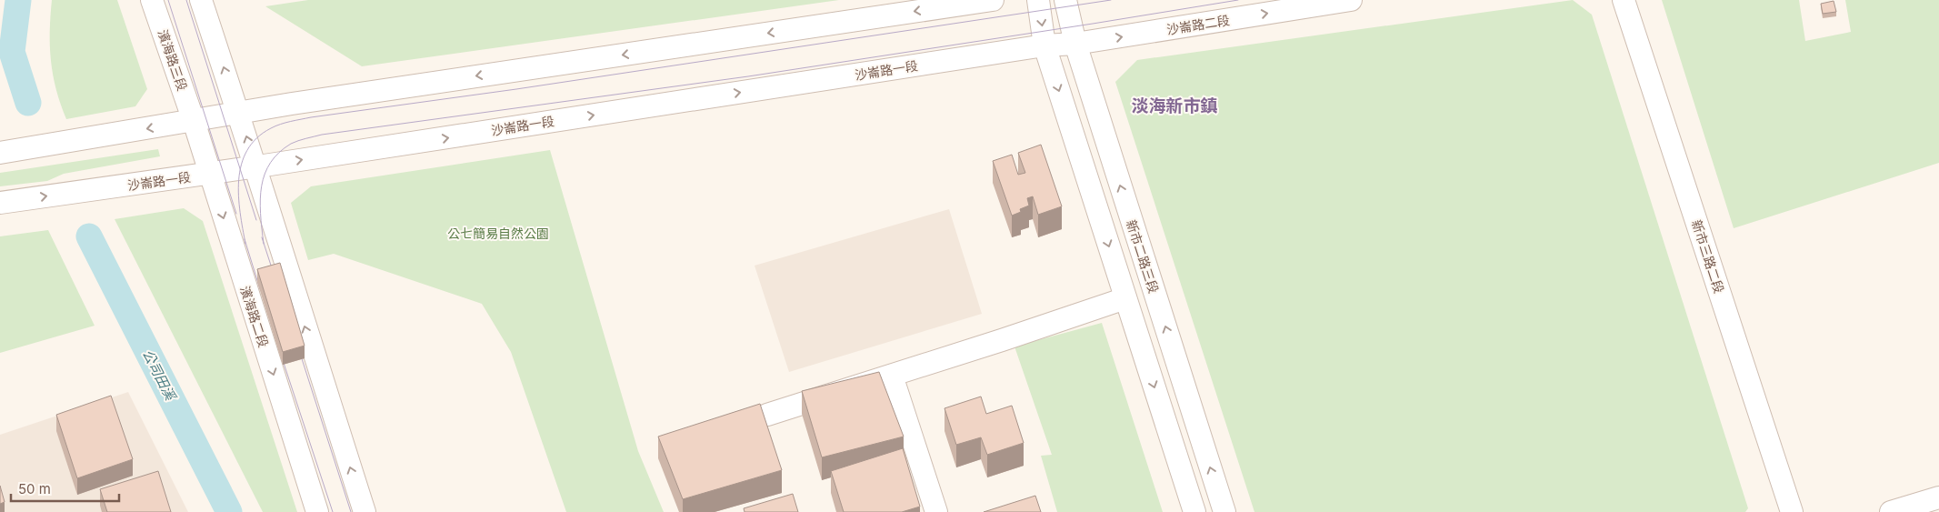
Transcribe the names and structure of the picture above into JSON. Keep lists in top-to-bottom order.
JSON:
{
  "streets": {
    "street": [
      "沙崙路二段",
      "濱海路三段",
      "沙崙路一段",
      "新市二路三段",
      "新市三路二段",
      "濱海路二段"
    ]
  },
  "crossings": [
    ["沙崙路二段", "沙崙路一段"],
    ["沙崙路二段", "新市二路三段"],
    ["濱海路三段", "濱海路二段"],
    ["沙崙路一段", "濱海路二段"]
  ],
  "one_way": ["沙崙路二段"],
  "districts": ["淡海新市鎮"],
  "water": ["公司田溪"],
  "parks": ["公七簡易自然公園"],
  "scale_bar": "50 m"
}
